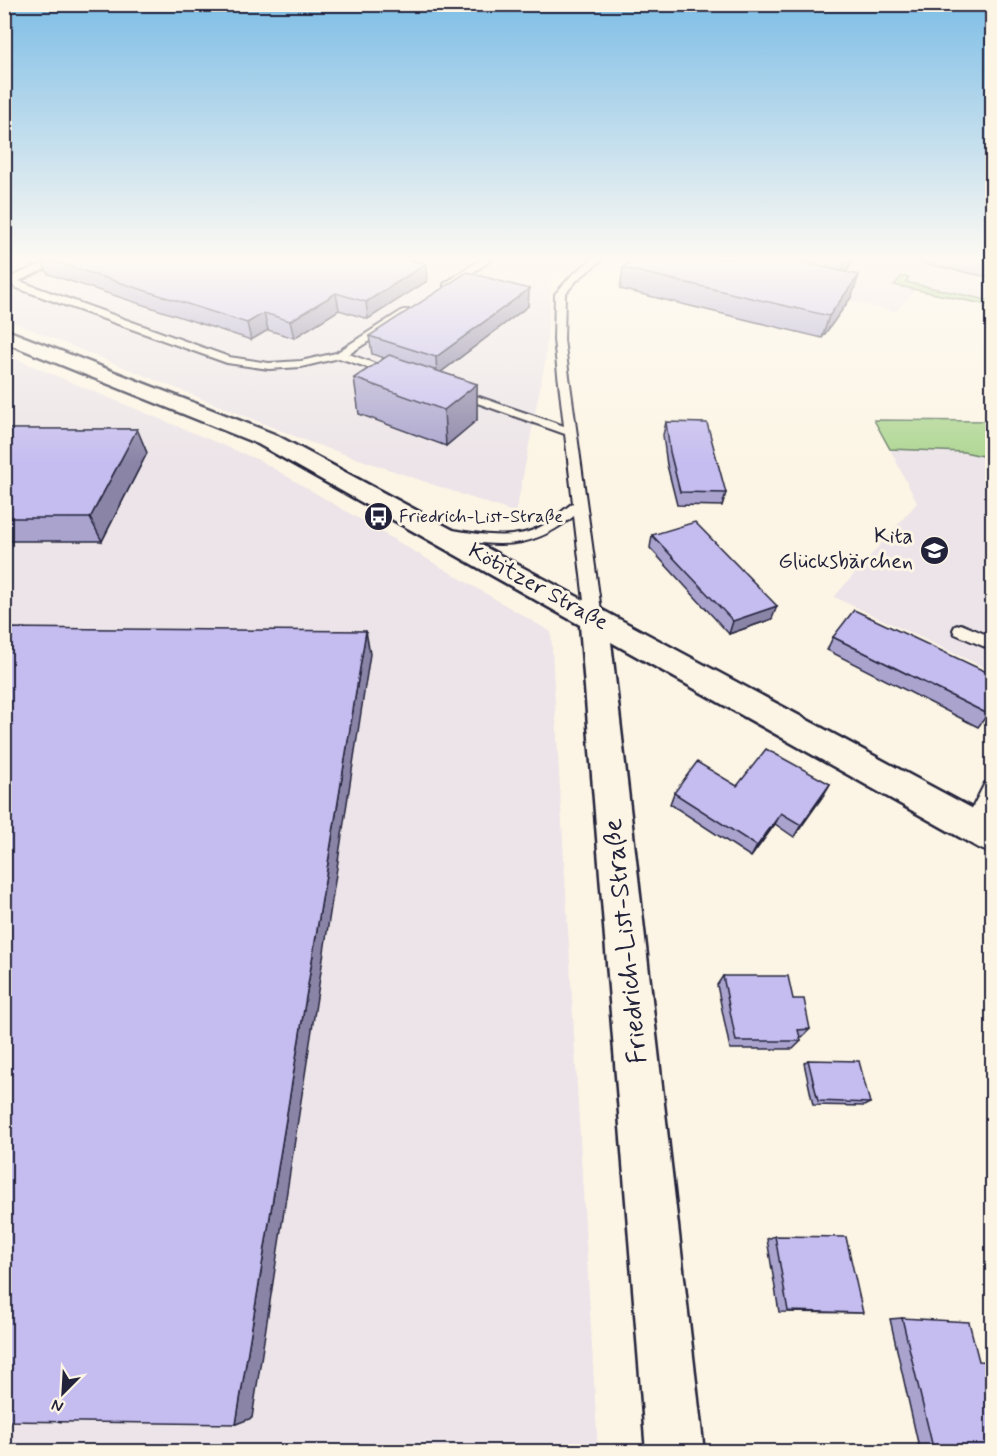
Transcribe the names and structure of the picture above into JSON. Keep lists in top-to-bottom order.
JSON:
{
  "streets": {
    "street": ["Kötitzer Straße", "Friedrich-List-Straße"]
  },
  "crossings": [
    ["Kötitzer Straße", "Friedrich-List-Straße"]
  ],
  "places": {
    "bus stop": ["Friedrich-List-Straße"],
    "school or university": ["Kita Glücksbärchen"]
  },
  "north": "bottom left"
}
